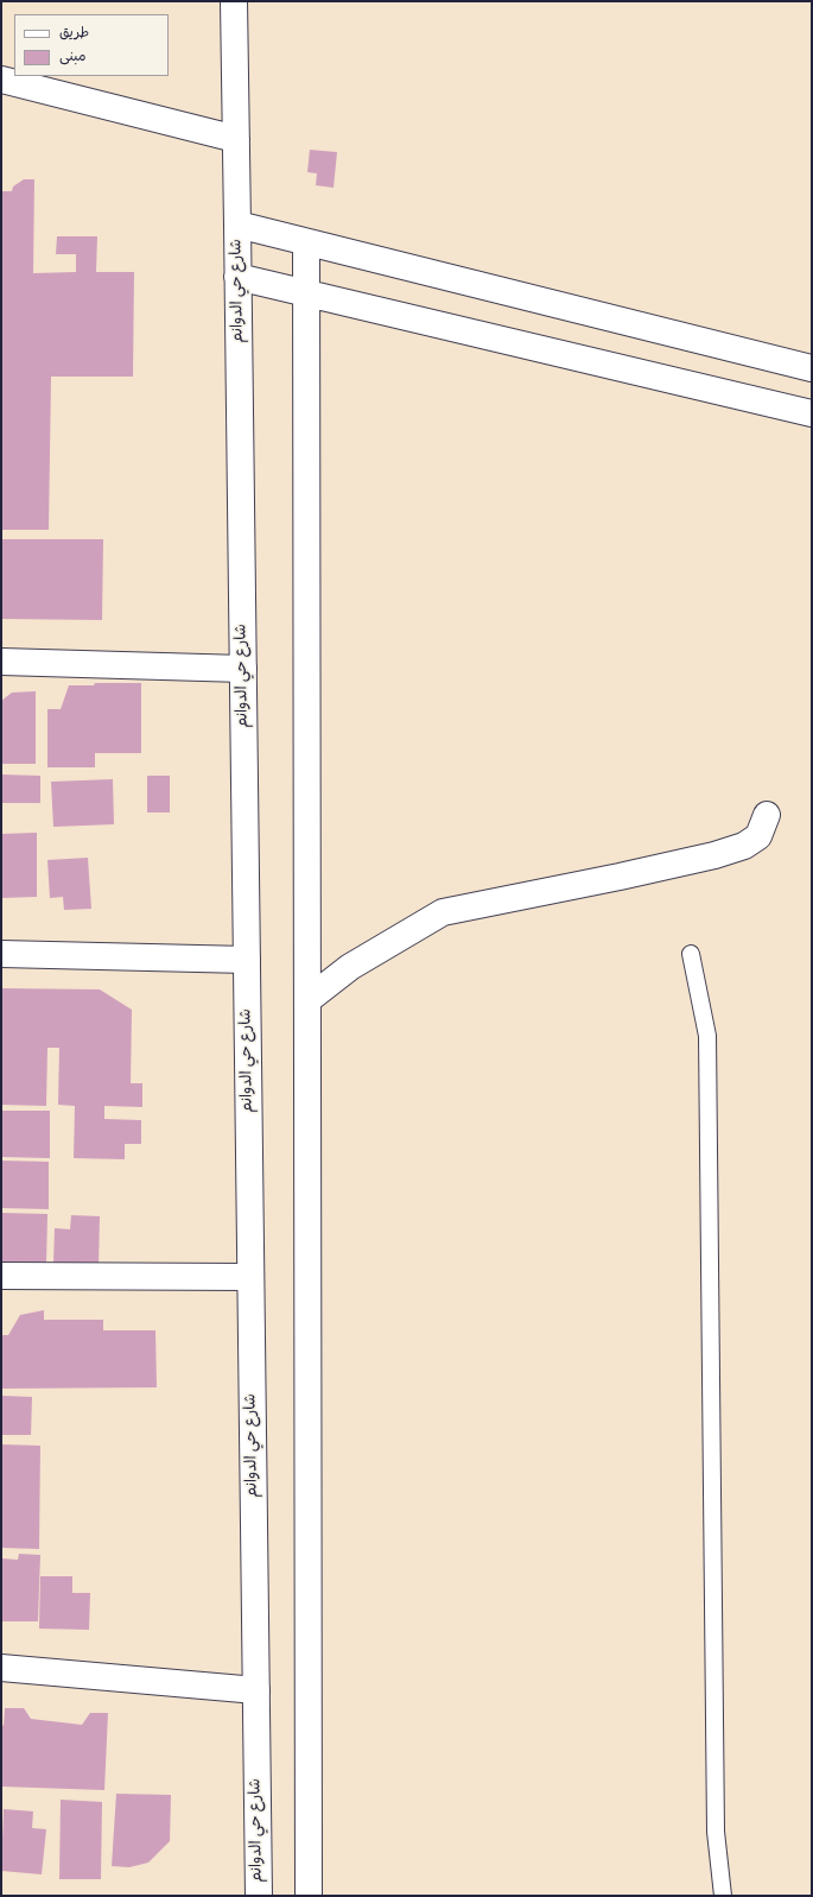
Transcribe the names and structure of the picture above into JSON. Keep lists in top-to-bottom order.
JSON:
{
  "streets": {
    "main road": ["شارع حي الدوانم"]
  },
  "legend": ["طريق", "مبنى"]
}
